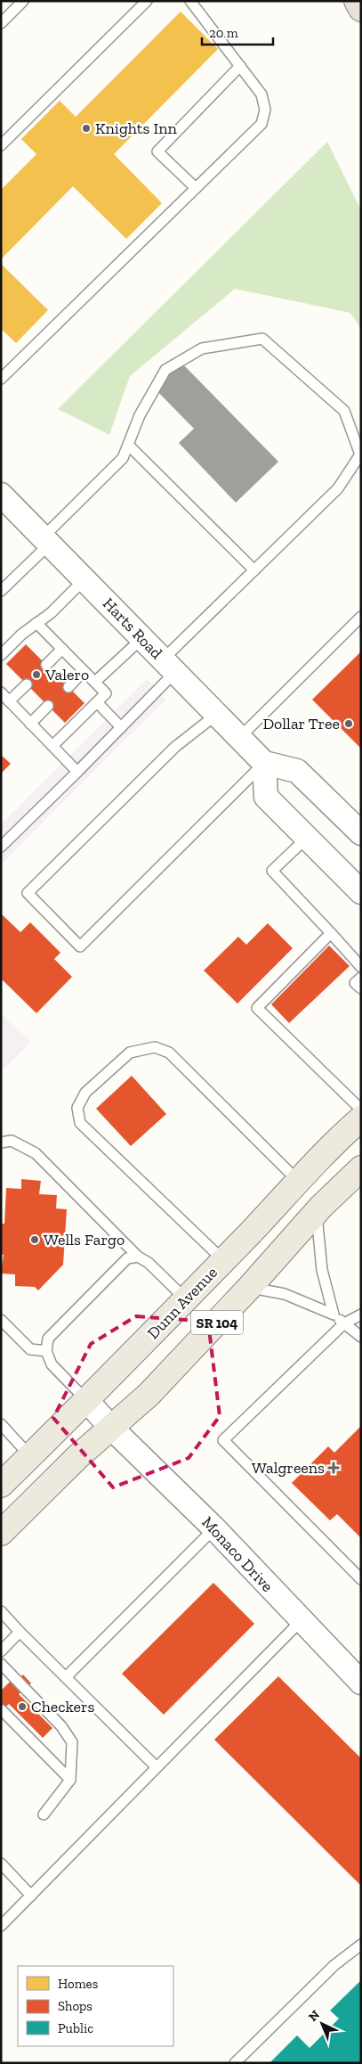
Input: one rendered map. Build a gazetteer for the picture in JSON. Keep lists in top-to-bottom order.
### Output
{
  "streets": {
    "main road": ["Dunn Avenue", "SR 104"],
    "street": ["Harts Road", "Monaco Drive"]
  },
  "crossings": [
    ["Dunn Avenue", "Monaco Drive"],
    ["SR 104", "Monaco Drive"]
  ],
  "places": {
    "other": [
      "Knights Inn",
      "Valero",
      "Dollar Tree",
      "Wells Fargo",
      "Checkers"
    ],
    "health": ["Walgreens"]
  },
  "legend": ["Homes", "Shops", "Public"],
  "scale_bar": "20 m",
  "north": "top left"
}
